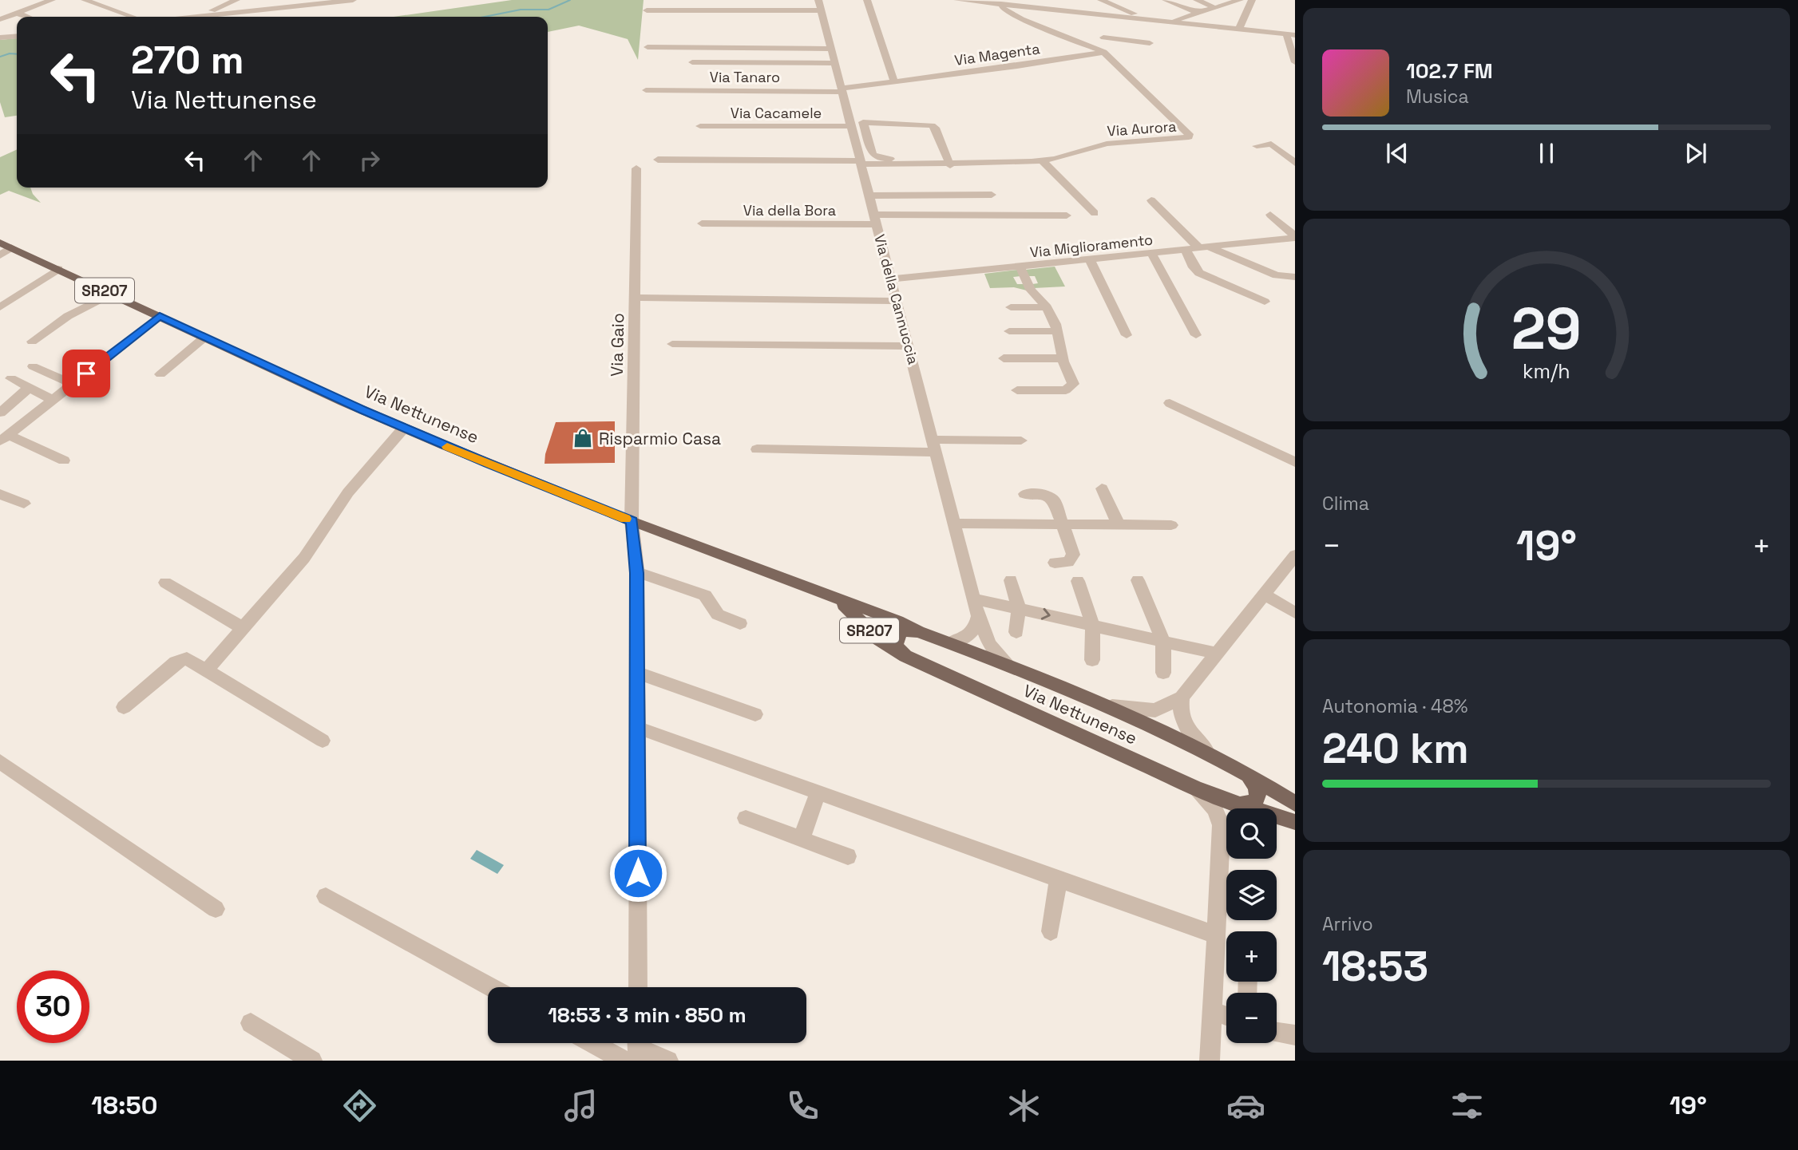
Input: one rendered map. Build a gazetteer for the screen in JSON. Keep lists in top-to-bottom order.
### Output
{
  "streets": {
    "main road": ["SR207", "Via Nettunense"],
    "street": [
      "Via Magenta",
      "Via Tanaro",
      "Via Cacamele",
      "Via Aurora",
      "Via della Bora",
      "Via Miglioramento",
      "Via della Cannuccia",
      "Via Gaio"
    ]
  },
  "crossings": [
    ["Via Magenta", "Via Tanaro"],
    ["Via Magenta", "Via Aurora"],
    ["Via Magenta", "Via della Cannuccia"],
    ["Via Tanaro", "Via della Cannuccia"],
    ["Via Cacamele", "Via della Cannuccia"],
    ["Via Aurora", "Via della Cannuccia"],
    ["Via della Bora", "Via della Cannuccia"],
    ["Via Miglioramento", "Via della Cannuccia"],
    ["SR207", "Via Nettunense"],
    ["Via della Cannuccia", "Via Nettunense"],
    ["Via Gaio", "Via Nettunense"]
  ],
  "places": {
    "shop": ["Risparmio Casa"]
  },
  "page": {
    "turn": ["270 m", "Via Nettunense"],
    "song": ["102.7 FM", "Musica"],
    "tile": [
      "Clima",
      ["Autonomia · 48%", "240 km"],
      ["Arrivo", "18:53"]
    ],
    "heat": ["−", "19°", "+"],
    "map_buttons": ["+", "−"],
    "limit": "30",
    "trip": "18:53 · 3 min · 850 m",
    "tabs": ["18:50", "19°"],
    "gauge": ["29", "km/h"]
  }
}
